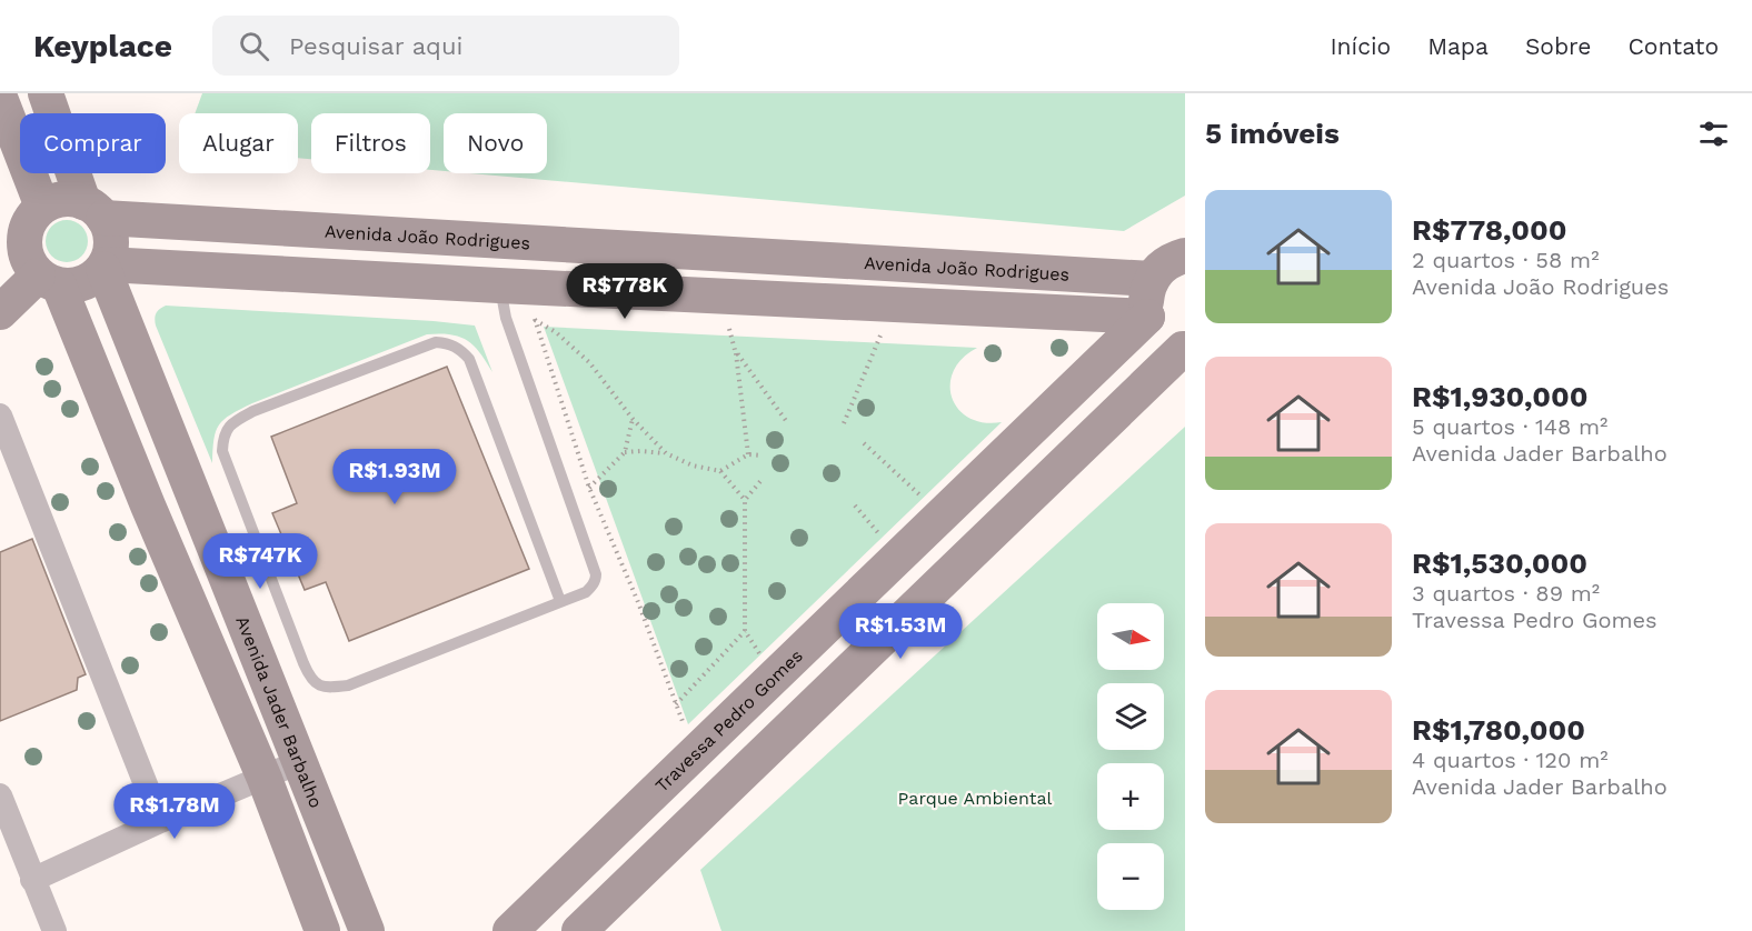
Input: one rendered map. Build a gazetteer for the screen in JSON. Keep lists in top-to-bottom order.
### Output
{
  "streets": {
    "main road": ["Avenida João Rodrigues", "Avenida Jader Barbalho", "Travessa Pedro Gomes"]
  },
  "crossings": [
    ["Avenida João Rodrigues", "Avenida Jader Barbalho"]
  ],
  "parks": ["Parque Ambiental"],
  "north": "right",
  "page": {
    "header": "Keyplace",
    "search": "Pesquisar aqui",
    "nav": [
      "Início",
      "Mapa",
      "Sobre",
      "Contato"
    ],
    "heading": "5 imóveis",
    "chip": [
      "Comprar",
      "Alugar",
      "Filtros",
      "Novo"
    ],
    "list": [
      {
        "name": "R$778,000",
        "note": "2 quartos · 58 m² · Avenida João Rodrigues"
      },
      {
        "name": "R$1,930,000",
        "note": "5 quartos · 148 m² · Avenida Jader Barbalho"
      },
      {
        "name": "R$1,530,000",
        "note": "3 quartos · 89 m² · Travessa Pedro Gomes"
      },
      {
        "name": "R$1,780,000",
        "note": "4 quartos · 120 m² · Avenida Jader Barbalho"
      }
    ],
    "price": [
      "R$778K",
      "R$1.93M",
      "R$747K",
      "R$1.53M",
      "R$1.78M"
    ],
    "map_buttons": ["+", "−"]
  }
}
